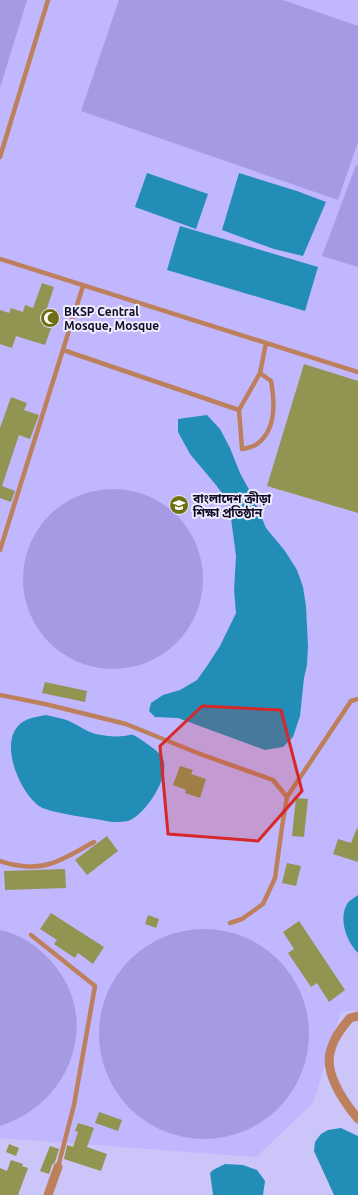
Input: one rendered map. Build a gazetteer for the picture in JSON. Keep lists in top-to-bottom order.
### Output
{
  "places": {
    "mosque": ["BKSP Central Mosque, Mosque"],
    "school or university": ["বাংলাদেশ ক্রীড়া শিক্ষা প্রতিষ্ঠান"]
  }
}
